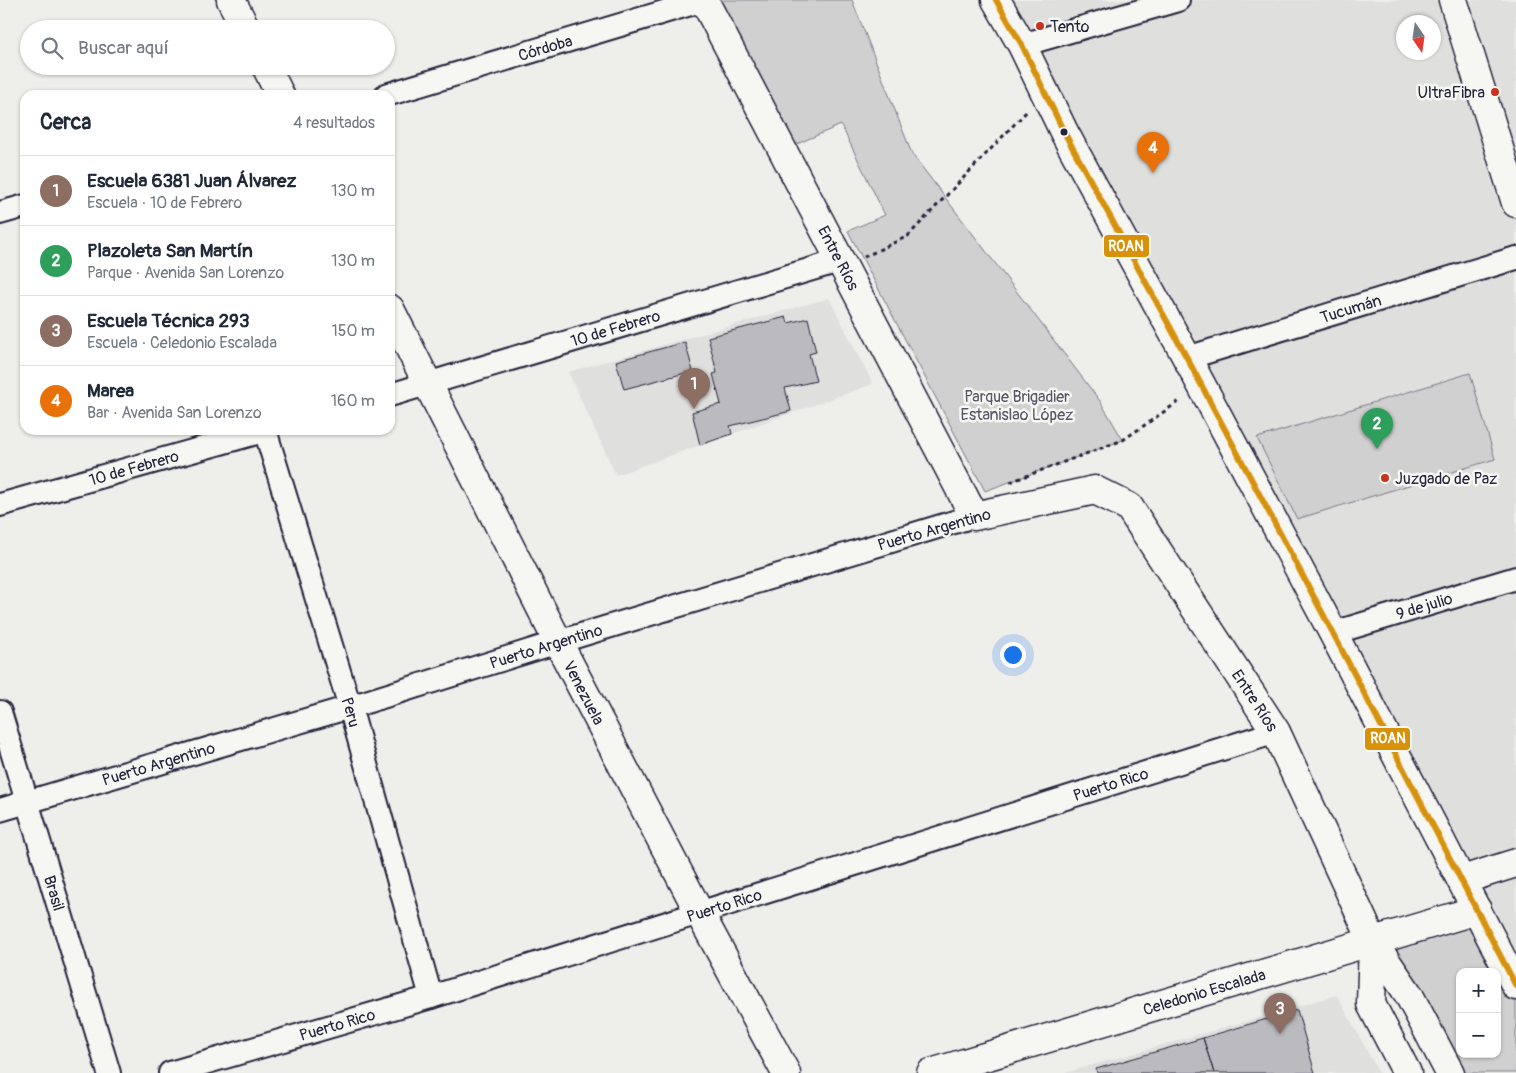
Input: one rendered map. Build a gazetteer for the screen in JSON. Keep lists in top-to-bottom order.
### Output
{
  "streets": {
    "street": [
      "Córdoba",
      "Entre Ríos",
      "Tucumán",
      "10 de Febrero",
      "Puerto Argentino",
      "9 de julio",
      "Venezuela",
      "Peru",
      "Puerto Rico",
      "Brasil",
      "Celedonio Escalada"
    ]
  },
  "crossings": [
    ["Córdoba", "Entre Ríos"],
    ["Entre Ríos", "10 de Febrero"],
    ["Entre Ríos", "Puerto Argentino"],
    ["Entre Ríos", "Puerto Rico"],
    ["Entre Ríos", "Celedonio Escalada"],
    ["10 de Febrero", "Venezuela"],
    ["Puerto Argentino", "Venezuela"],
    ["Puerto Argentino", "Peru"],
    ["Puerto Argentino", "Brasil"],
    ["Venezuela", "Puerto Rico"],
    ["Peru", "Puerto Rico"]
  ],
  "parks": ["Parque Brigadier Estanislao López"],
  "places": ["Tento", "UltraFibra", "Juzgado de Paz"],
  "lines": ["transit line ROAN"],
  "north": "bottom",
  "page": {
    "search": "Buscar aquí",
    "heading": ["Cerca", "4 resultados"],
    "pins": [
      "4",
      "1",
      "2",
      "3"
    ],
    "list": [
      {
        "mark": "1",
        "name": "Escuela 6381 Juan Álvarez",
        "note": "Escuela · 10 de Febrero",
        "value": "130 m"
      },
      {
        "mark": "2",
        "name": "Plazoleta San Martín",
        "note": "Parque · Avenida San Lorenzo",
        "value": "130 m"
      },
      {
        "mark": "3",
        "name": "Escuela Técnica 293",
        "note": "Escuela · Celedonio Escalada",
        "value": "150 m"
      },
      {
        "mark": "4",
        "name": "Marea",
        "note": "Bar · Avenida San Lorenzo",
        "value": "160 m"
      }
    ],
    "map_buttons": ["+", "−"]
  }
}
